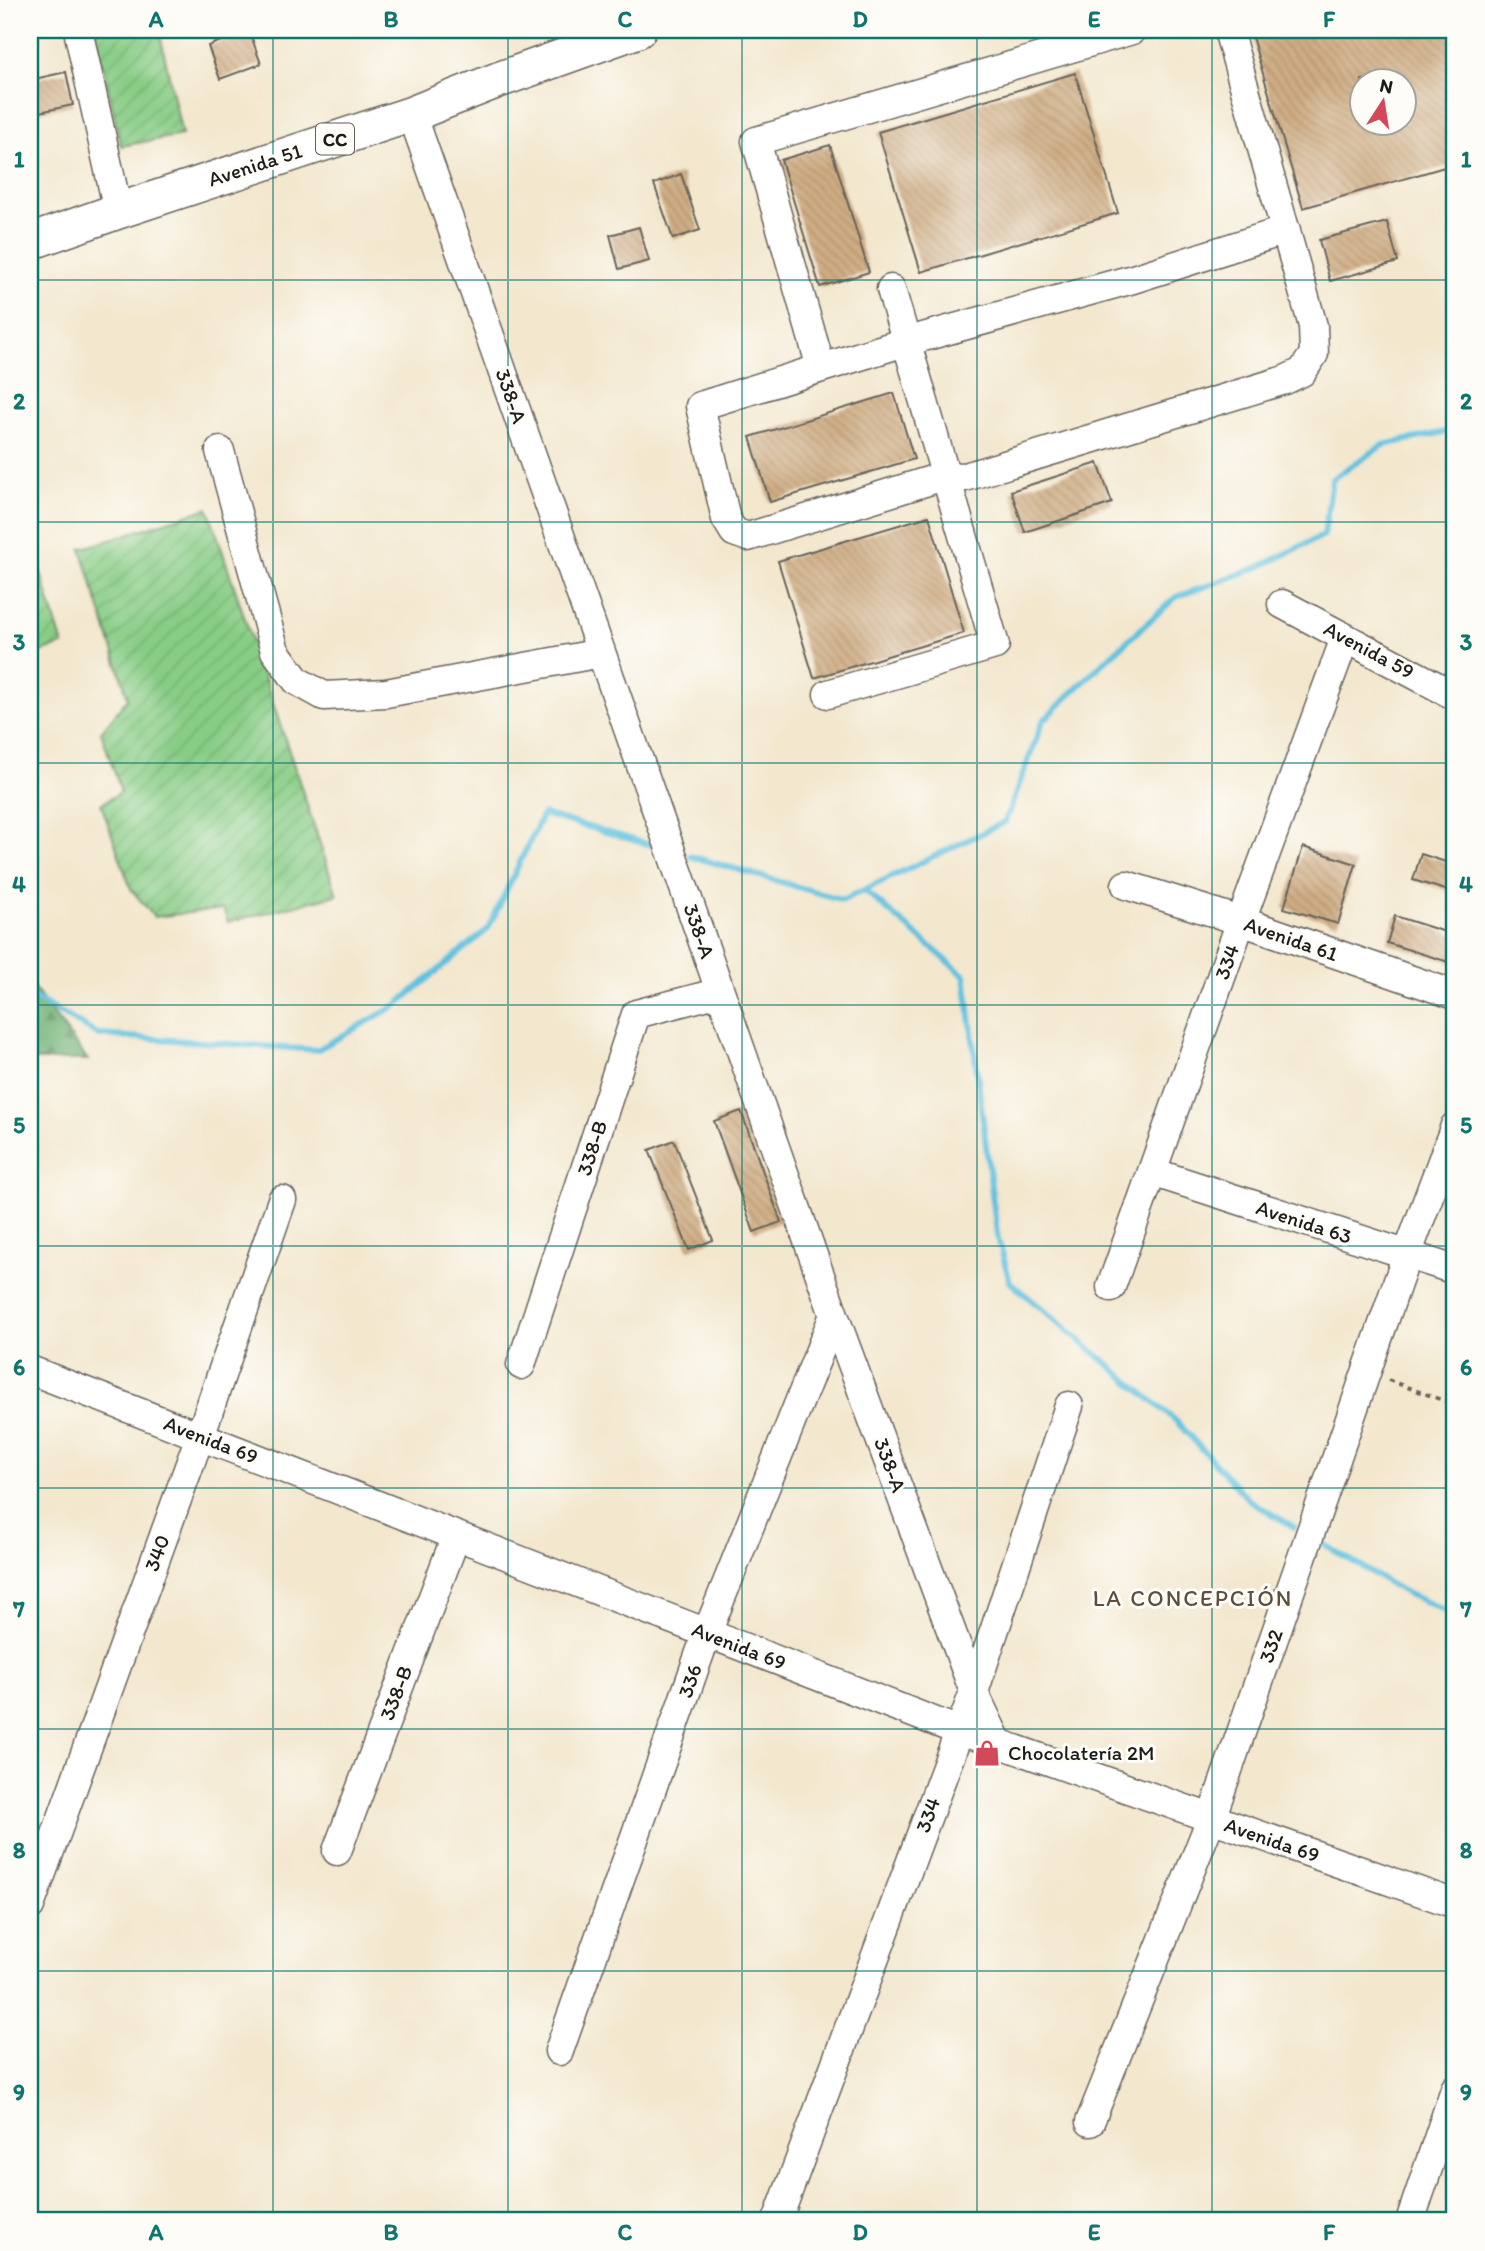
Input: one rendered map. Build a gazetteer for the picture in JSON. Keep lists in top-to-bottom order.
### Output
{
  "streets": {
    "main road": ["CC", "Avenida 51"],
    "street": [
      "338-A",
      "Avenida 59",
      "Avenida 61",
      "334",
      "338-B",
      "Avenida 63",
      "Avenida 69",
      "340",
      "332",
      "336"
    ]
  },
  "crossings": [
    ["Avenida 51", "338-A"],
    ["338-A", "334"],
    ["338-A", "338-B"],
    ["338-A", "Avenida 69"],
    ["338-A", "336"],
    ["Avenida 59", "334"],
    ["Avenida 61", "334"],
    ["334", "Avenida 63"],
    ["334", "Avenida 69"],
    ["338-B", "Avenida 69"],
    ["Avenida 63", "332"],
    ["Avenida 69", "340"],
    ["Avenida 69", "332"],
    ["Avenida 69", "336"]
  ],
  "districts": ["LA CONCEPCIÓN"],
  "places": {
    "shop": ["Chocolatería 2M"]
  },
  "north": "top",
  "grid": {
    "columns": [
      "A",
      "B",
      "C",
      "D",
      "E",
      "F"
    ],
    "rows": [
      "1",
      "2",
      "3",
      "4",
      "5",
      "6",
      "7",
      "8",
      "9"
    ]
  }
}
